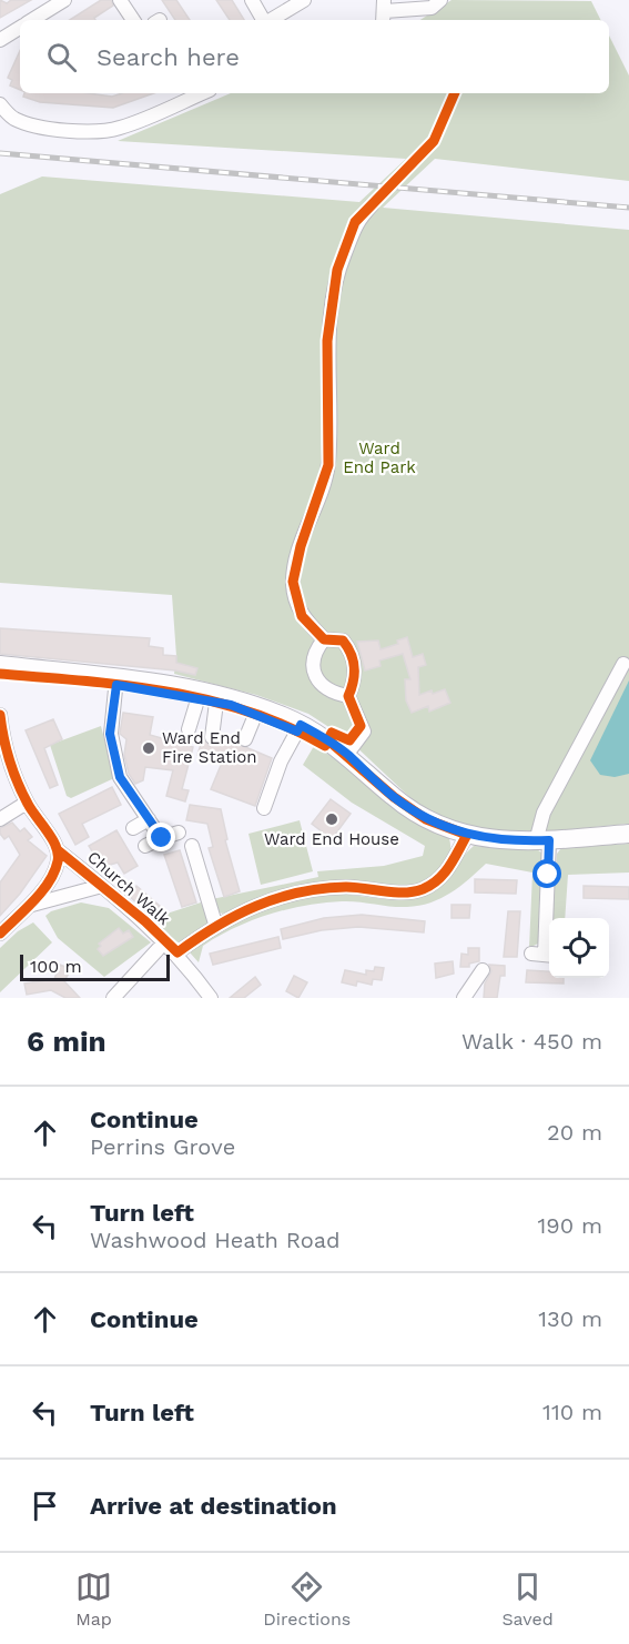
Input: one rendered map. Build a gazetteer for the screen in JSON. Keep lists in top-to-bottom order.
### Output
{
  "streets": {
    "street": ["Church Walk"]
  },
  "parks": ["Ward End Park"],
  "places": ["Ward End Fire Station", "Ward End House"],
  "scale_bar": "100 m",
  "page": {
    "search": "Search here",
    "scale": "100 m",
    "heading": ["6 min", "Walk · 450 m"],
    "list": [
      ["Continue", "Perrins Grove", "20 m"],
      ["Turn left", "Washwood Heath Road", "190 m"],
      ["Continue", "130 m"],
      ["Turn left", "110 m"],
      "Arrive at destination"
    ],
    "nav": ["Map", "Directions", "Saved"]
  }
}
